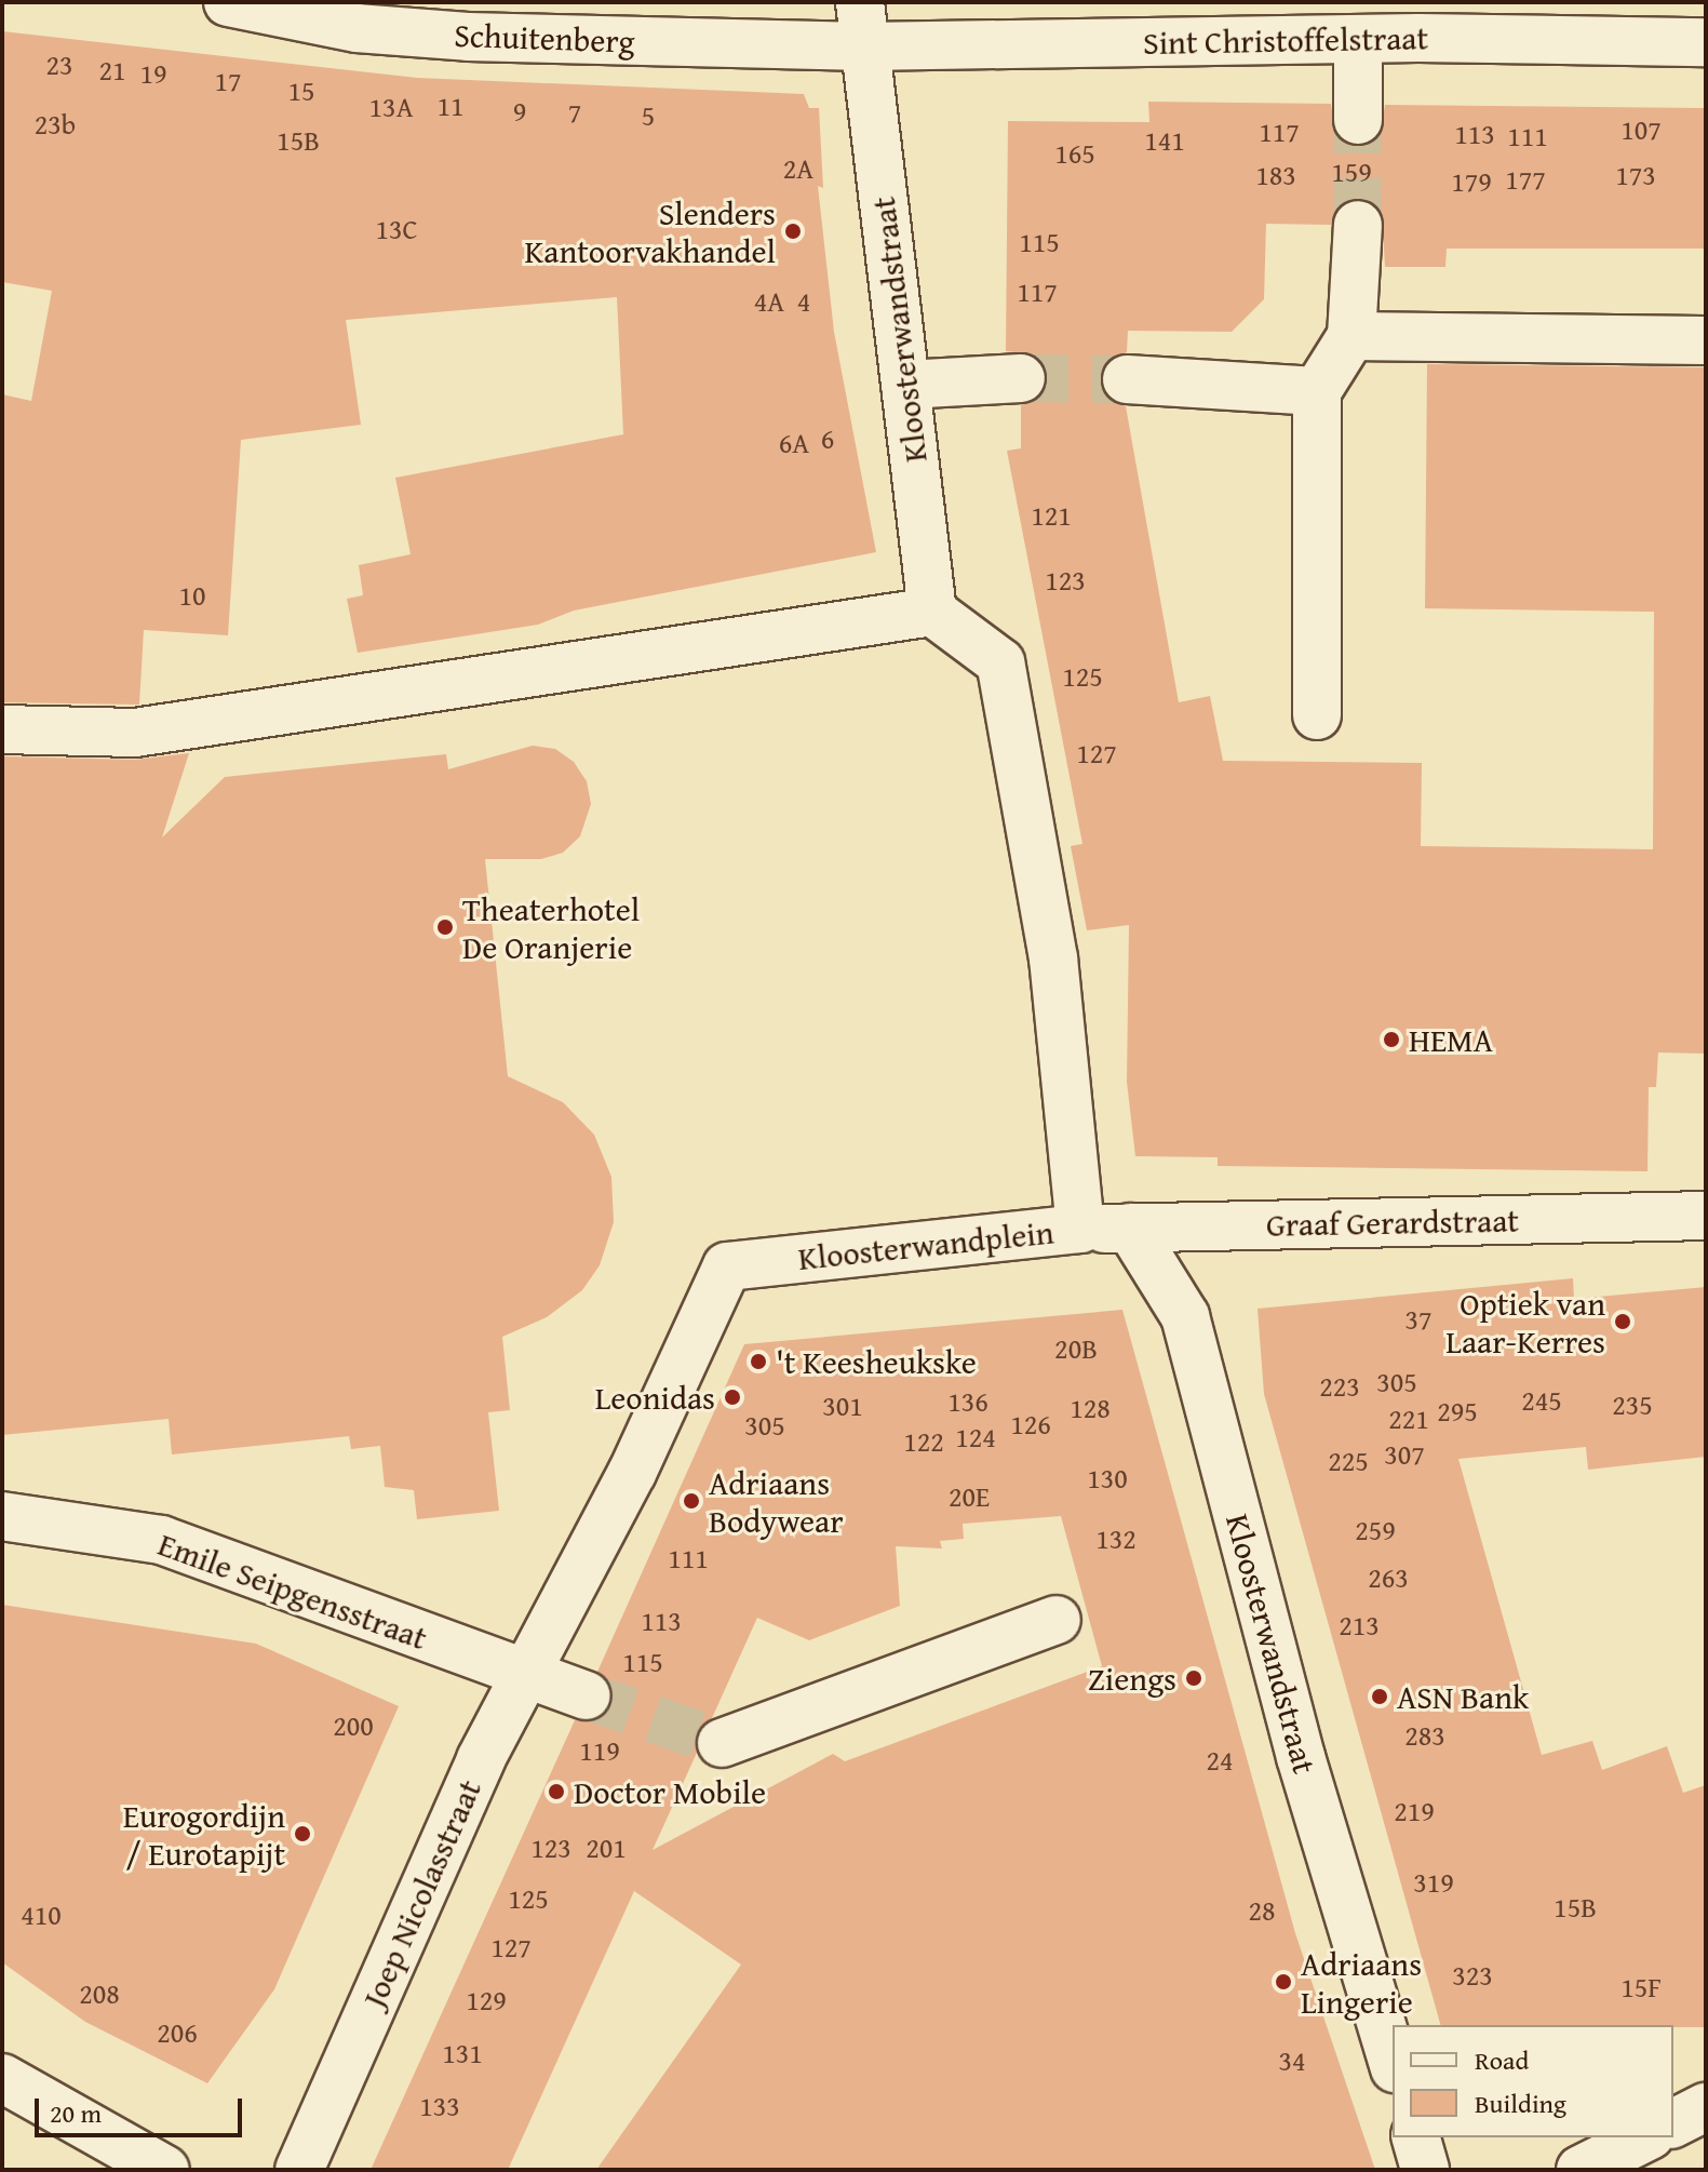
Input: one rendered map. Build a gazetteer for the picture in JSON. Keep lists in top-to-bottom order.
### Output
{
  "streets": {
    "street": [
      "Schuitenberg",
      "Sint Christoffelstraat",
      "Kloosterwandstraat",
      "Graaf Gerardstraat",
      "Kloosterwandplein",
      "Emile Seipgensstraat",
      "Joep Nicolasstraat"
    ]
  },
  "crossings": [
    ["Schuitenberg", "Sint Christoffelstraat"],
    ["Schuitenberg", "Kloosterwandstraat"],
    ["Sint Christoffelstraat", "Kloosterwandstraat"],
    ["Kloosterwandstraat", "Graaf Gerardstraat"],
    ["Kloosterwandstraat", "Kloosterwandplein"],
    ["Graaf Gerardstraat", "Kloosterwandplein"],
    ["Kloosterwandplein", "Emile Seipgensstraat"],
    ["Kloosterwandplein", "Joep Nicolasstraat"],
    ["Emile Seipgensstraat", "Joep Nicolasstraat"]
  ],
  "places": [
    "Slenders Kantoorvakhandel",
    "Theaterhotel De Oranjerie",
    "HEMA",
    "Optiek van Laar-Kerres",
    "'t Keesheukske",
    "Leonidas",
    "Adriaans Bodywear",
    "Ziengs",
    "ASN Bank",
    "Doctor Mobile",
    "Eurogordijn / Eurotapijt",
    "Adriaans Lingerie"
  ],
  "house_numbers": [
    "23",
    "21",
    "19",
    "17",
    "15",
    "11",
    "13A",
    "9",
    "7",
    "5",
    "23b",
    "107",
    "117",
    "113",
    "111",
    "15B",
    "141",
    "165",
    "2A",
    "159",
    "183",
    "173",
    "177",
    "179",
    "13C",
    "115",
    "117",
    "4A",
    "4",
    "6",
    "6A",
    "121",
    "123",
    "10",
    "125",
    "127",
    "37",
    "20B",
    "305",
    "223",
    "245",
    "136",
    "235",
    "301",
    "128",
    "295",
    "221",
    "126",
    "305",
    "124",
    "122",
    "307",
    "225",
    "130",
    "20E",
    "259",
    "132",
    "111",
    "263",
    "113",
    "213",
    "115",
    "200",
    "283",
    "119",
    "24",
    "219",
    "123",
    "201",
    "319",
    "125",
    "15B",
    "28",
    "410",
    "127",
    "323",
    "15F",
    "208",
    "129",
    "206",
    "131",
    "34",
    "133"
  ],
  "legend": ["Road", "Building"],
  "scale_bar": "20 m"
}
